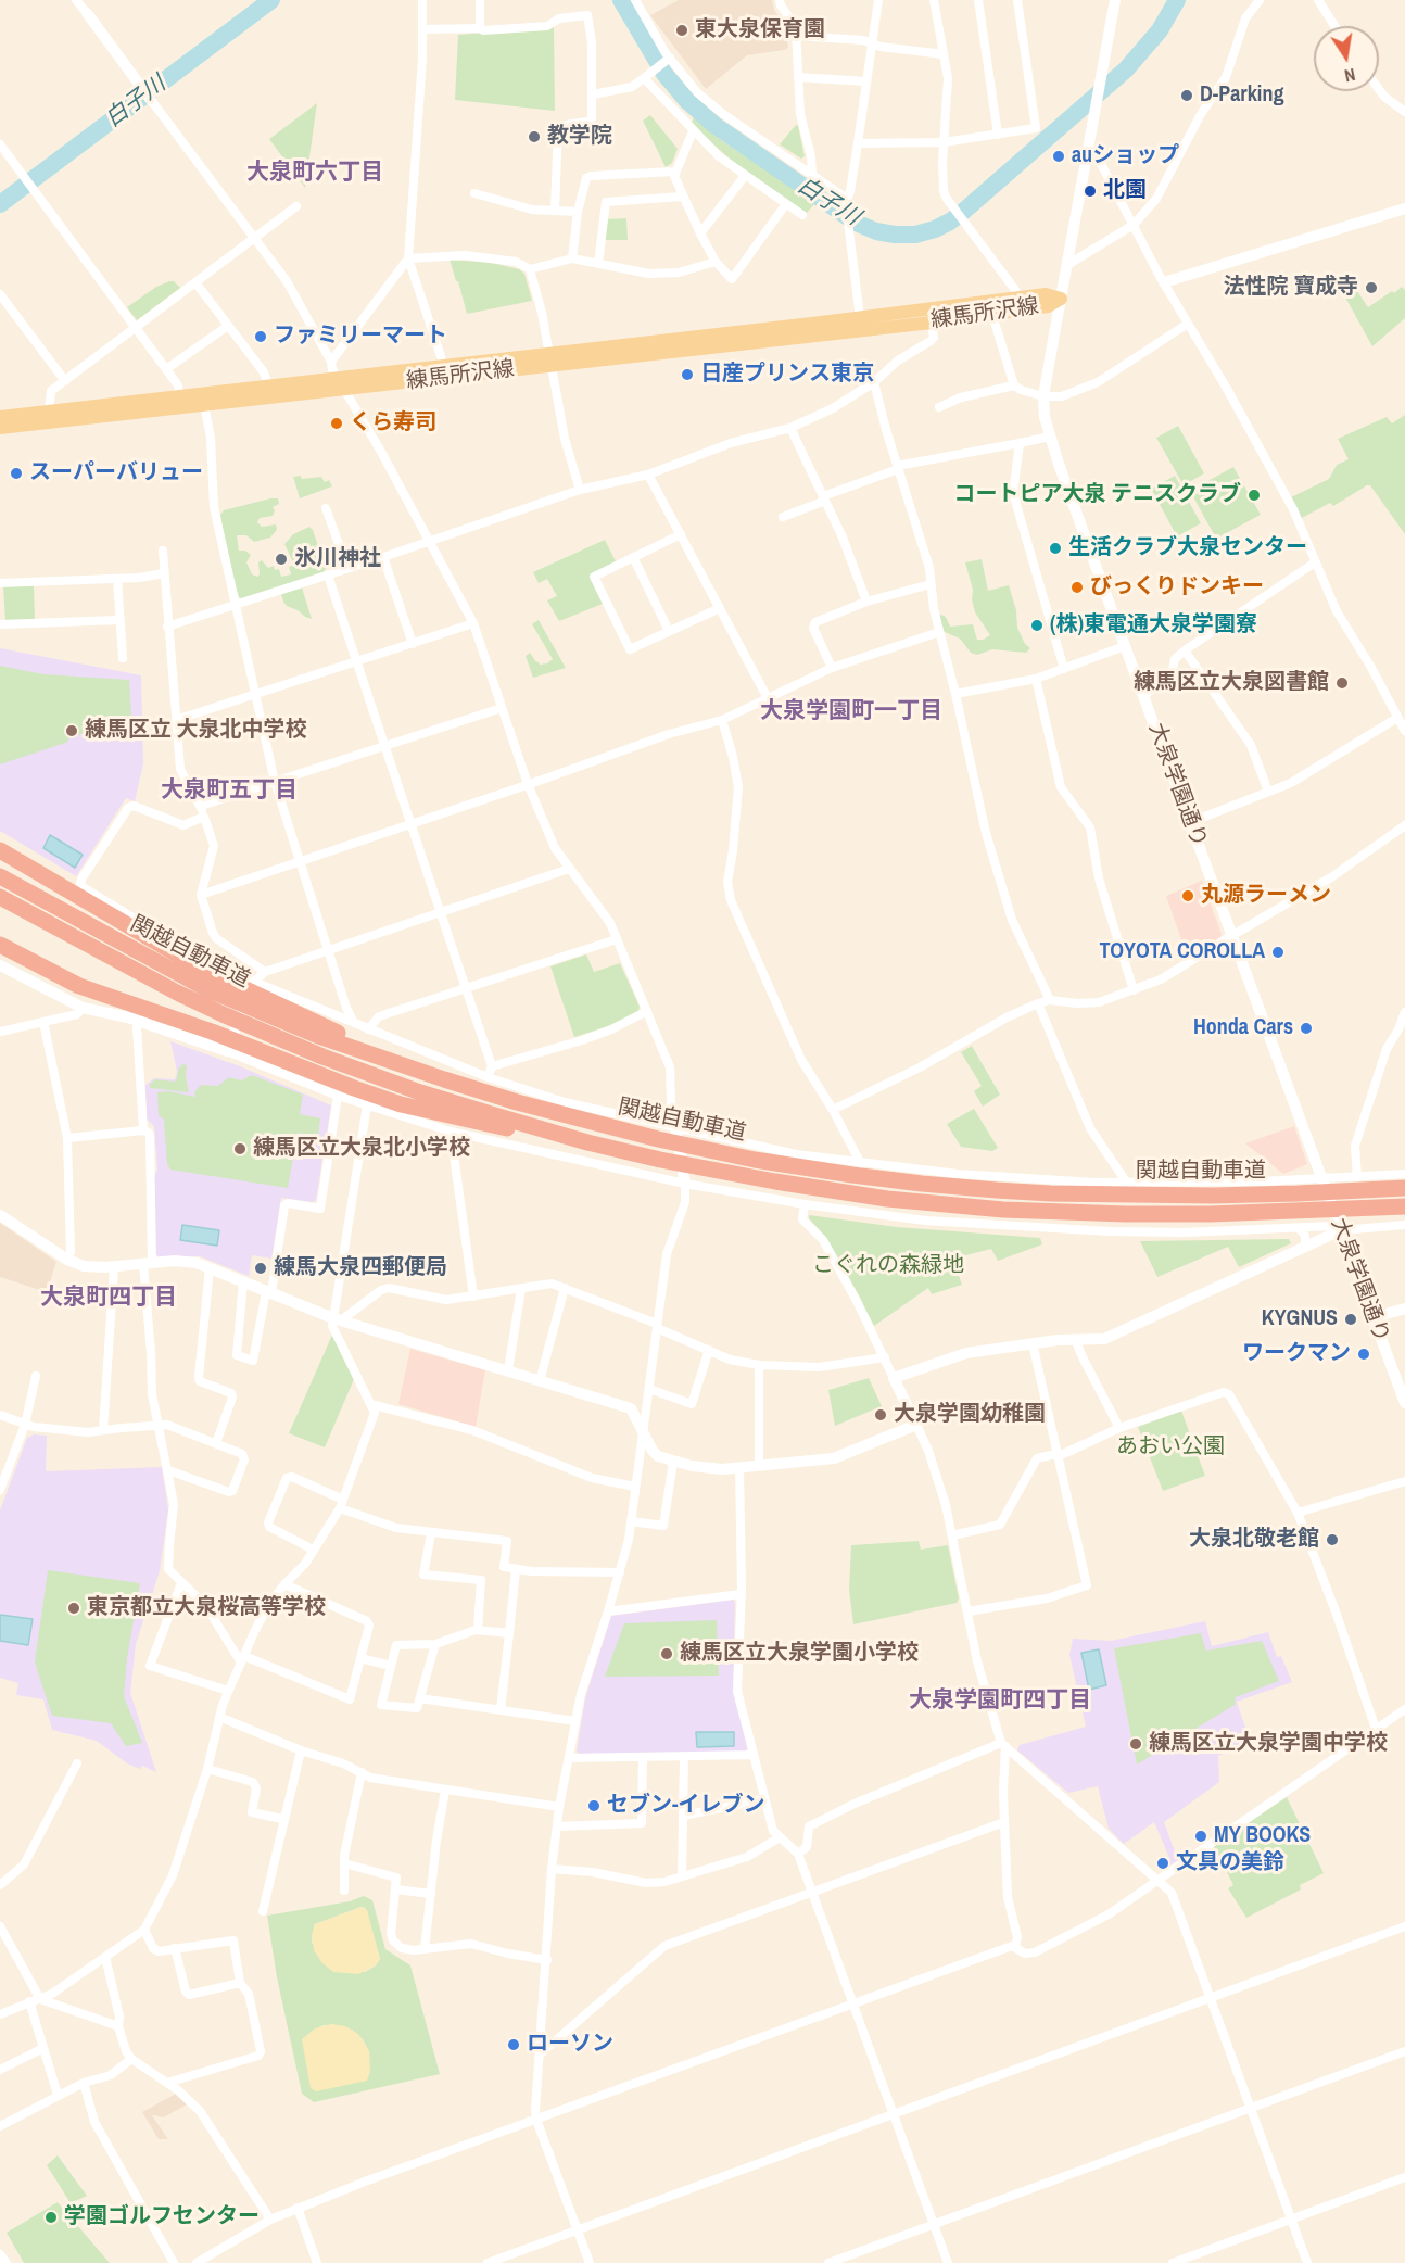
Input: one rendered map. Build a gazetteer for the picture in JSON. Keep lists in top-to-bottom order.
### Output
{
  "streets": {
    "highway": ["関越自動車道"],
    "main road": ["練馬所沢線"],
    "street": ["大泉学園通り"]
  },
  "crossings": [
    ["練馬所沢線", "大泉学園通り"]
  ],
  "districts": [
    "大泉町六丁目",
    "大泉学園町一丁目",
    "大泉町五丁目",
    "大泉町四丁目",
    "大泉学園町四丁目"
  ],
  "water": ["白子川"],
  "parks": ["こぐれの森緑地", "あおい公園"],
  "places": [
    "東大泉保育園",
    "D-Parking",
    "教学院",
    "auショップ",
    "北園",
    "法性院 寶成寺",
    "ファミリーマート",
    "日産プリンス東京",
    "くら寿司",
    "スーパーバリュー",
    "コートピア大泉 テニスクラブ",
    "生活クラブ大泉センター",
    "氷川神社",
    "びっくりドンキー",
    "(株)東電通大泉学園寮",
    "練馬区立大泉図書館",
    "練馬区立 大泉北中学校",
    "丸源ラーメン",
    "TOYOTA COROLLA",
    "Honda Cars",
    "練馬区立大泉北小学校",
    "練馬大泉四郵便局",
    "KYGNUS",
    "ワークマン",
    "大泉学園幼稚園",
    "大泉北敬老館",
    "東京都立大泉桜高等学校",
    "練馬区立大泉学園小学校",
    "練馬区立大泉学園中学校",
    "セブン-イレブン",
    "MY BOOKS",
    "文具の美鈴",
    "ローソン",
    "学園ゴルフセンター"
  ],
  "north": "bottom"
}
